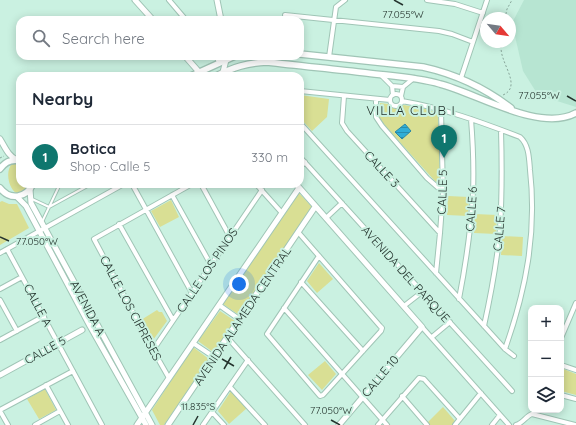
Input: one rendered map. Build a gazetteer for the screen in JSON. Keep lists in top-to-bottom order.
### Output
{
  "streets": {
    "street": [
      "CALLE 3",
      "CALLE 5",
      "CALLE 6",
      "CALLE 7",
      "CALLE LOS PINOS",
      "AVENIDA DEL PARQUE",
      "CALLE A",
      "AVENIDA A",
      "CALLE LOS CIPRESES",
      "AVENIDA ALAMEDA CENTRAL",
      "CALLE 10"
    ]
  },
  "crossings": [
    ["CALLE 3", "CALLE 5"],
    ["CALLE 5", "CALLE A"],
    ["CALLE 5", "AVENIDA A"],
    ["CALLE LOS PINOS", "CALLE LOS CIPRESES"],
    ["AVENIDA DEL PARQUE", "AVENIDA ALAMEDA CENTRAL"],
    ["AVENIDA DEL PARQUE", "CALLE 10"],
    ["AVENIDA A", "AVENIDA ALAMEDA CENTRAL"],
    ["CALLE LOS CIPRESES", "AVENIDA ALAMEDA CENTRAL"]
  ],
  "districts": ["VILLA CLUB I"],
  "north": "bottom right",
  "page": {
    "search": "Search here",
    "heading": "Nearby",
    "list": [
      {
        "mark": "1",
        "name": "Botica",
        "note": "Shop · Calle 5",
        "value": "330 m"
      }
    ],
    "pins": "1",
    "map_buttons": ["+", "−"]
  },
  "coordinates": ["77.055°W", "77.050°W", "11.835°S"]
}
